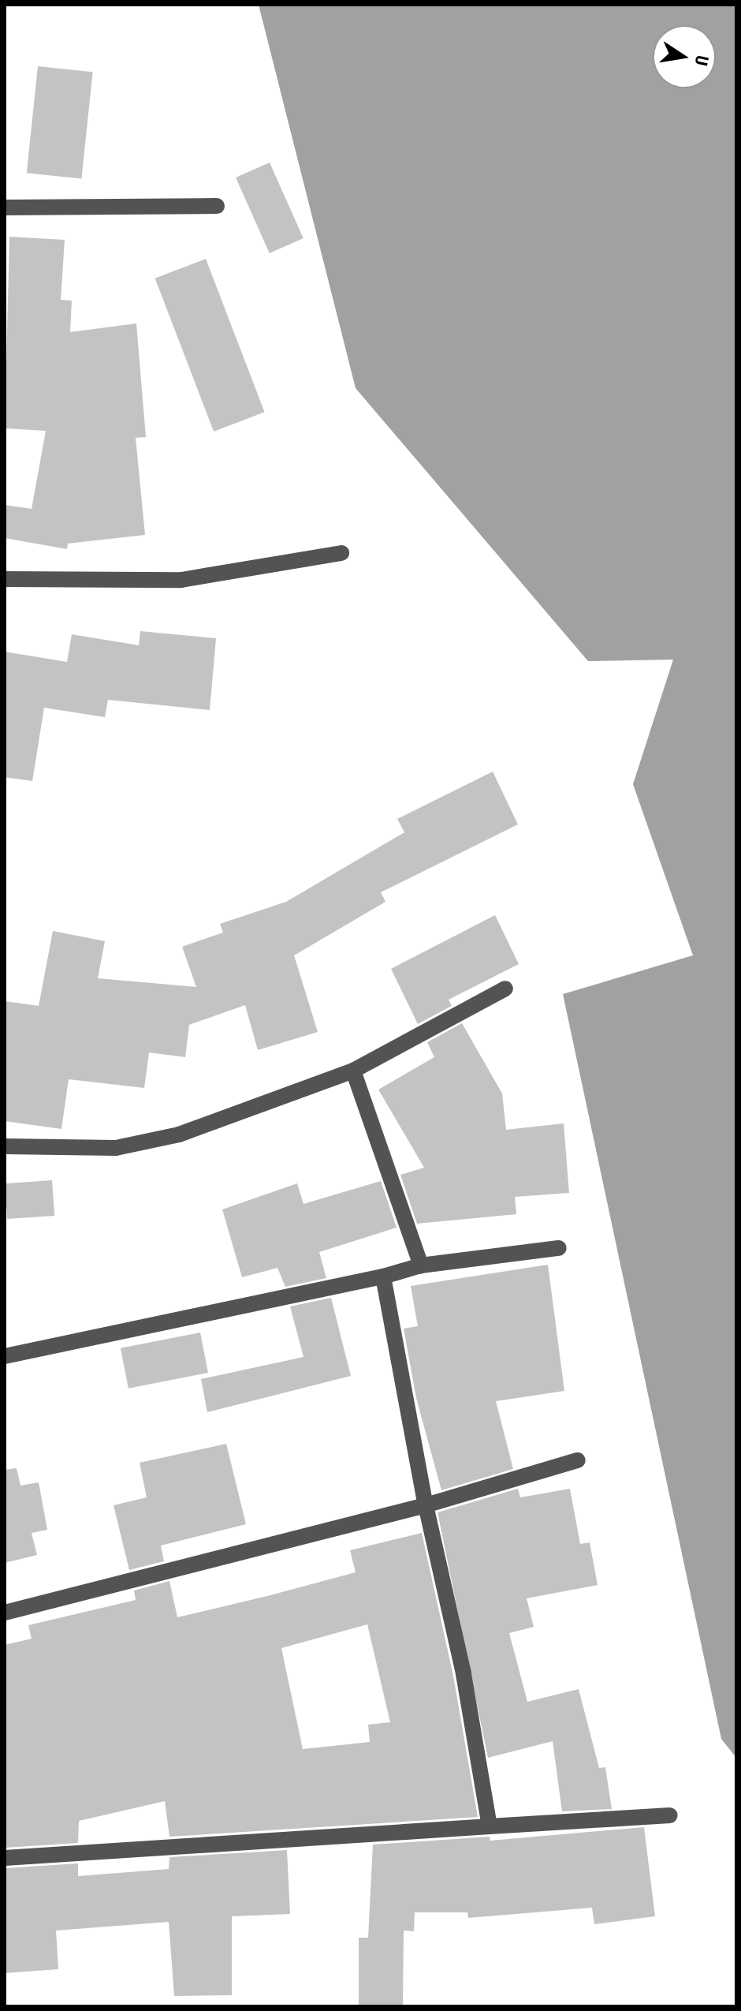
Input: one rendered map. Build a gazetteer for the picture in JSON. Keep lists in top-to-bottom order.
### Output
{
  "north": "right"
}
